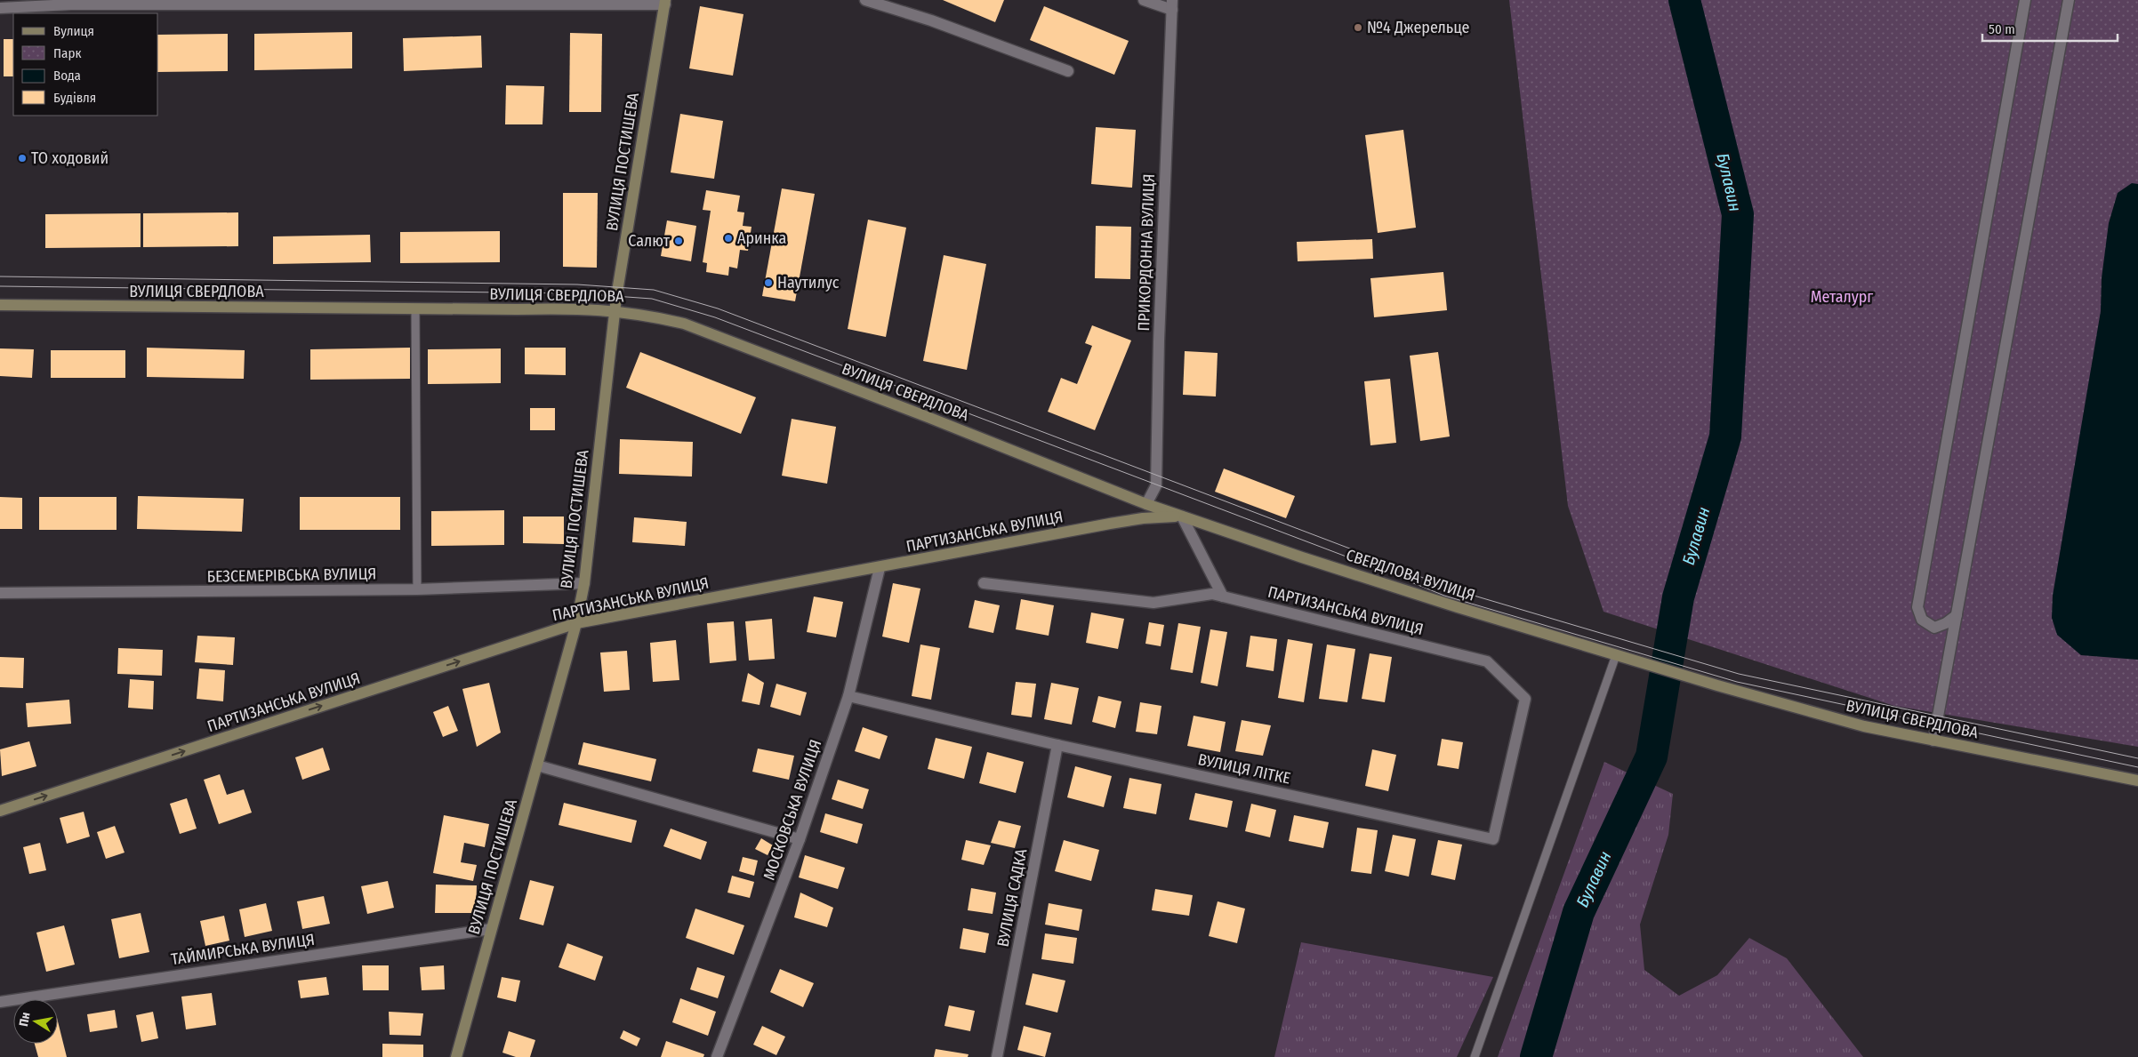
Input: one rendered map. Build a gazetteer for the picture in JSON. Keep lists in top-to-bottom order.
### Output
{
  "streets": {
    "street": [
      "ВУЛИЦЯ ПОСТИШЕВА",
      "ПРИКОРДОННА ВУЛИЦЯ",
      "ВУЛИЦЯ СВЕРДЛОВА",
      "ПАРТИЗАНСЬКА ВУЛИЦЯ",
      "БЕЗСЕМЕРІВСЬКА ВУЛИЦЯ",
      "СВЕРДЛОВА ВУЛИЦЯ",
      "ВУЛИЦЯ ЛІТКЕ",
      "МОСКОВСЬКА ВУЛИЦЯ",
      "ВУЛИЦЯ САДКА",
      "ТАЙМИРСЬКА ВУЛИЦЯ"
    ]
  },
  "crossings": [
    ["ВУЛИЦЯ ПОСТИШЕВА", "ВУЛИЦЯ СВЕРДЛОВА"],
    ["ВУЛИЦЯ ПОСТИШЕВА", "ПАРТИЗАНСЬКА ВУЛИЦЯ"],
    ["ВУЛИЦЯ ПОСТИШЕВА", "БЕЗСЕМЕРІВСЬКА ВУЛИЦЯ"],
    ["ВУЛИЦЯ ПОСТИШЕВА", "ТАЙМИРСЬКА ВУЛИЦЯ"],
    ["ПРИКОРДОННА ВУЛИЦЯ", "ВУЛИЦЯ СВЕРДЛОВА"],
    ["ВУЛИЦЯ СВЕРДЛОВА", "ПАРТИЗАНСЬКА ВУЛИЦЯ"],
    ["ВУЛИЦЯ СВЕРДЛОВА", "СВЕРДЛОВА ВУЛИЦЯ"],
    ["ПАРТИЗАНСЬКА ВУЛИЦЯ", "СВЕРДЛОВА ВУЛИЦЯ"],
    ["ПАРТИЗАНСЬКА ВУЛИЦЯ", "ВУЛИЦЯ ЛІТКЕ"],
    ["ПАРТИЗАНСЬКА ВУЛИЦЯ", "МОСКОВСЬКА ВУЛИЦЯ"],
    ["ВУЛИЦЯ ЛІТКЕ", "МОСКОВСЬКА ВУЛИЦЯ"],
    ["ВУЛИЦЯ ЛІТКЕ", "ВУЛИЦЯ САДКА"]
  ],
  "water": ["Булавин"],
  "parks": ["Металург"],
  "places": [
    "№4 Джерельце",
    "ТО ходовий",
    "Аринка",
    "Салют",
    "Наутилус"
  ],
  "legend": [
    "Вулиця",
    "Парк",
    "Вода",
    "Будівля"
  ],
  "scale_bar": "50 m",
  "north": "left"
}
